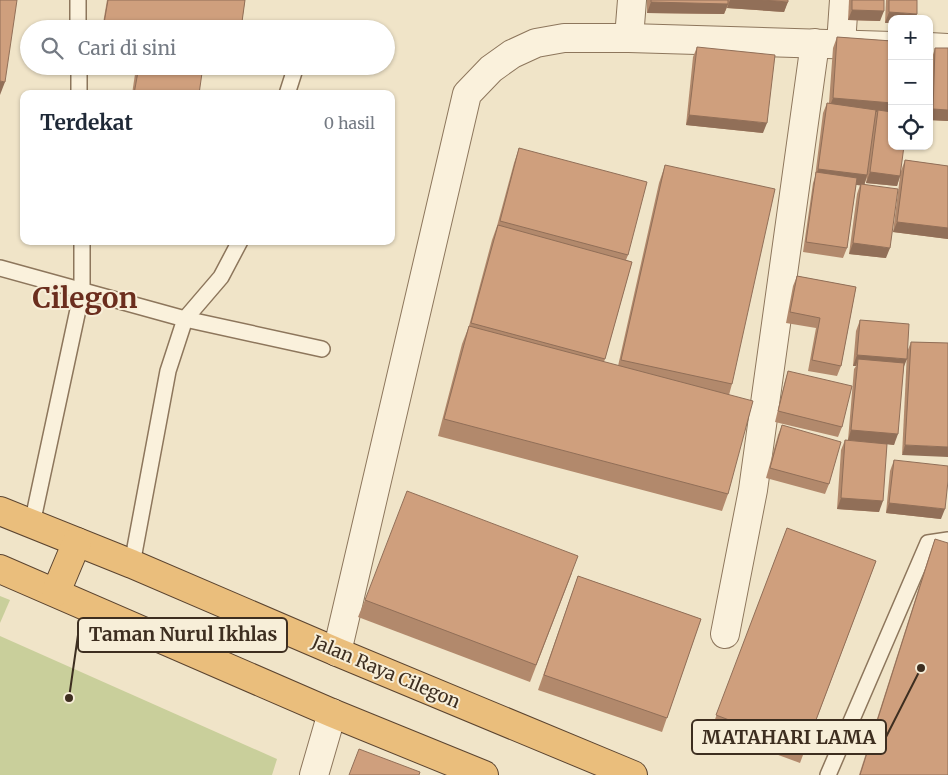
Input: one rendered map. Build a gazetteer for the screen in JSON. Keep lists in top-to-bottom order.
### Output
{
  "streets": {
    "highway": ["Jalan Raya Cilegon"]
  },
  "districts": ["Cilegon"],
  "places": ["MATAHARI LAMA", "Taman Nurul Ikhlas"],
  "page": {
    "map_buttons": ["+", "−"],
    "search": "Cari di sini",
    "heading": ["Terdekat", "0 hasil"]
  }
}
